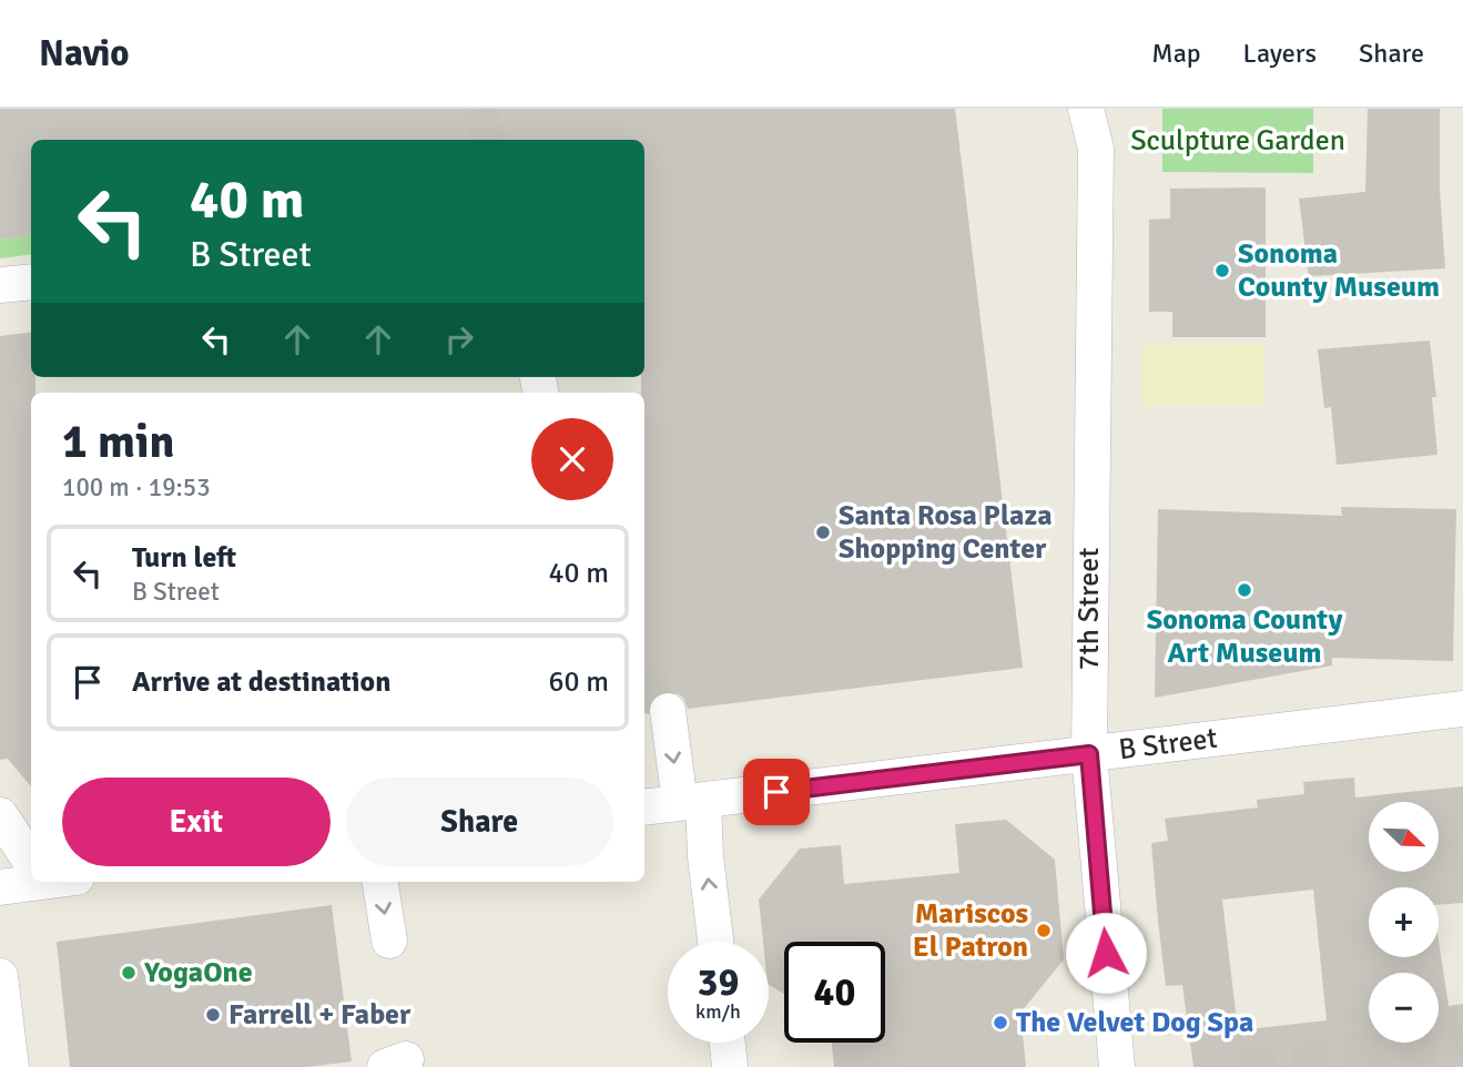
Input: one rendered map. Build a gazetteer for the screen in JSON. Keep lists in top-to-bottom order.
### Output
{
  "streets": {
    "street": ["7th Street", "B Street"]
  },
  "crossings": [
    ["7th Street", "B Street"]
  ],
  "parks": ["Sculpture Garden"],
  "places": [
    "Sonoma County Museum",
    "Santa Rosa Plaza Shopping Center",
    "Sonoma County Art Museum",
    "Mariscos El Patron",
    "YogaOne",
    "Farrell + Faber",
    "The Velvet Dog Spa"
  ],
  "north": "bottom right",
  "page": {
    "header": "Navio",
    "nav": ["Map", "Layers", "Share"],
    "turn": ["40 m", "B Street"],
    "heading": ["1 min", "100 m · 19:53"],
    "list": [
      {
        "name": "Turn left",
        "note": "B Street",
        "value": "40 m"
      },
      {
        "name": "Arrive at destination",
        "value": "60 m"
      }
    ],
    "buttons": ["Exit", "Share"],
    "map_buttons": ["+", "−"],
    "speed": "39 km/h",
    "limit": "40"
  }
}
